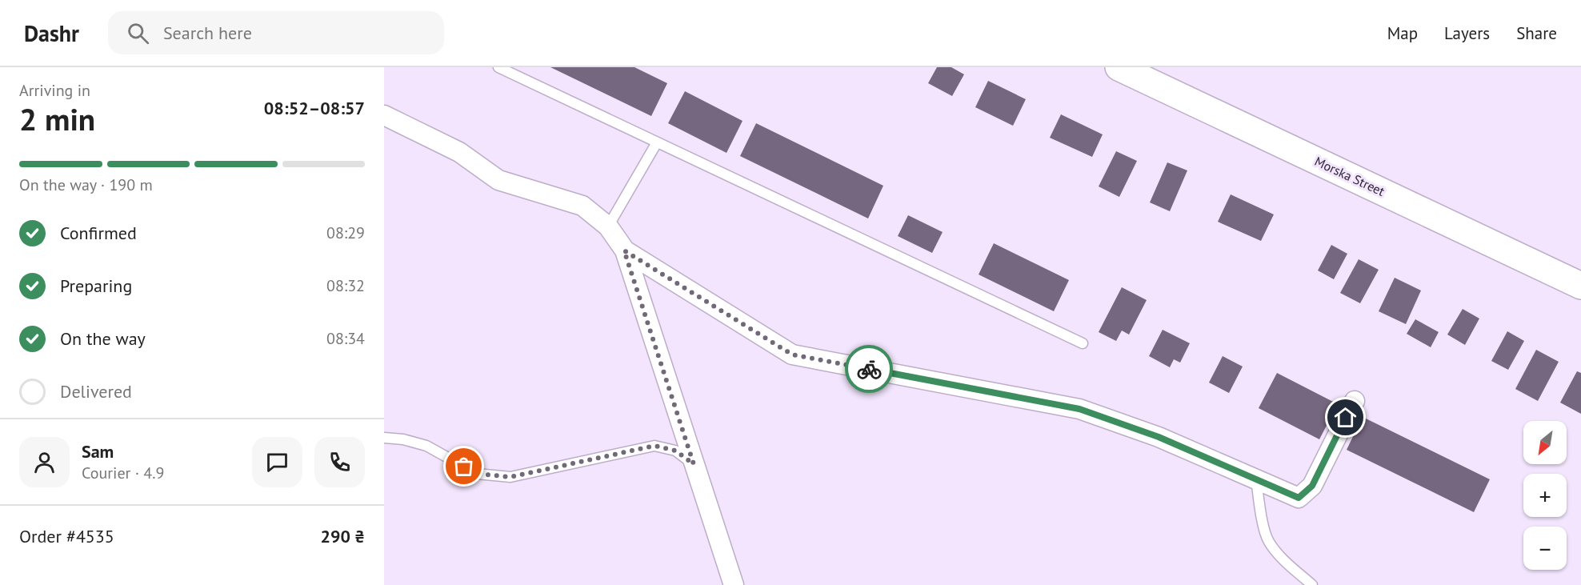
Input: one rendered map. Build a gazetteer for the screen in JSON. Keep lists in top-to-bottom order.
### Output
{
  "streets": {
    "main road": ["Morska Street"]
  },
  "north": "bottom left",
  "page": {
    "header": "Dashr",
    "search": "Search here",
    "nav": ["Map", "Layers", "Share"],
    "heading": ["2 min", "Arriving in", "08:52–08:57"],
    "panel": [
      "Sam",
      "Courier · 4.9",
      "Order #4535",
      "290 ₴"
    ],
    "bar": "On the way · 190 m",
    "list": [
      ["Confirmed", "08:29"],
      ["Preparing", "08:32"],
      ["On the way", "08:34"],
      "Delivered"
    ],
    "map_buttons": ["+", "−"]
  }
}
